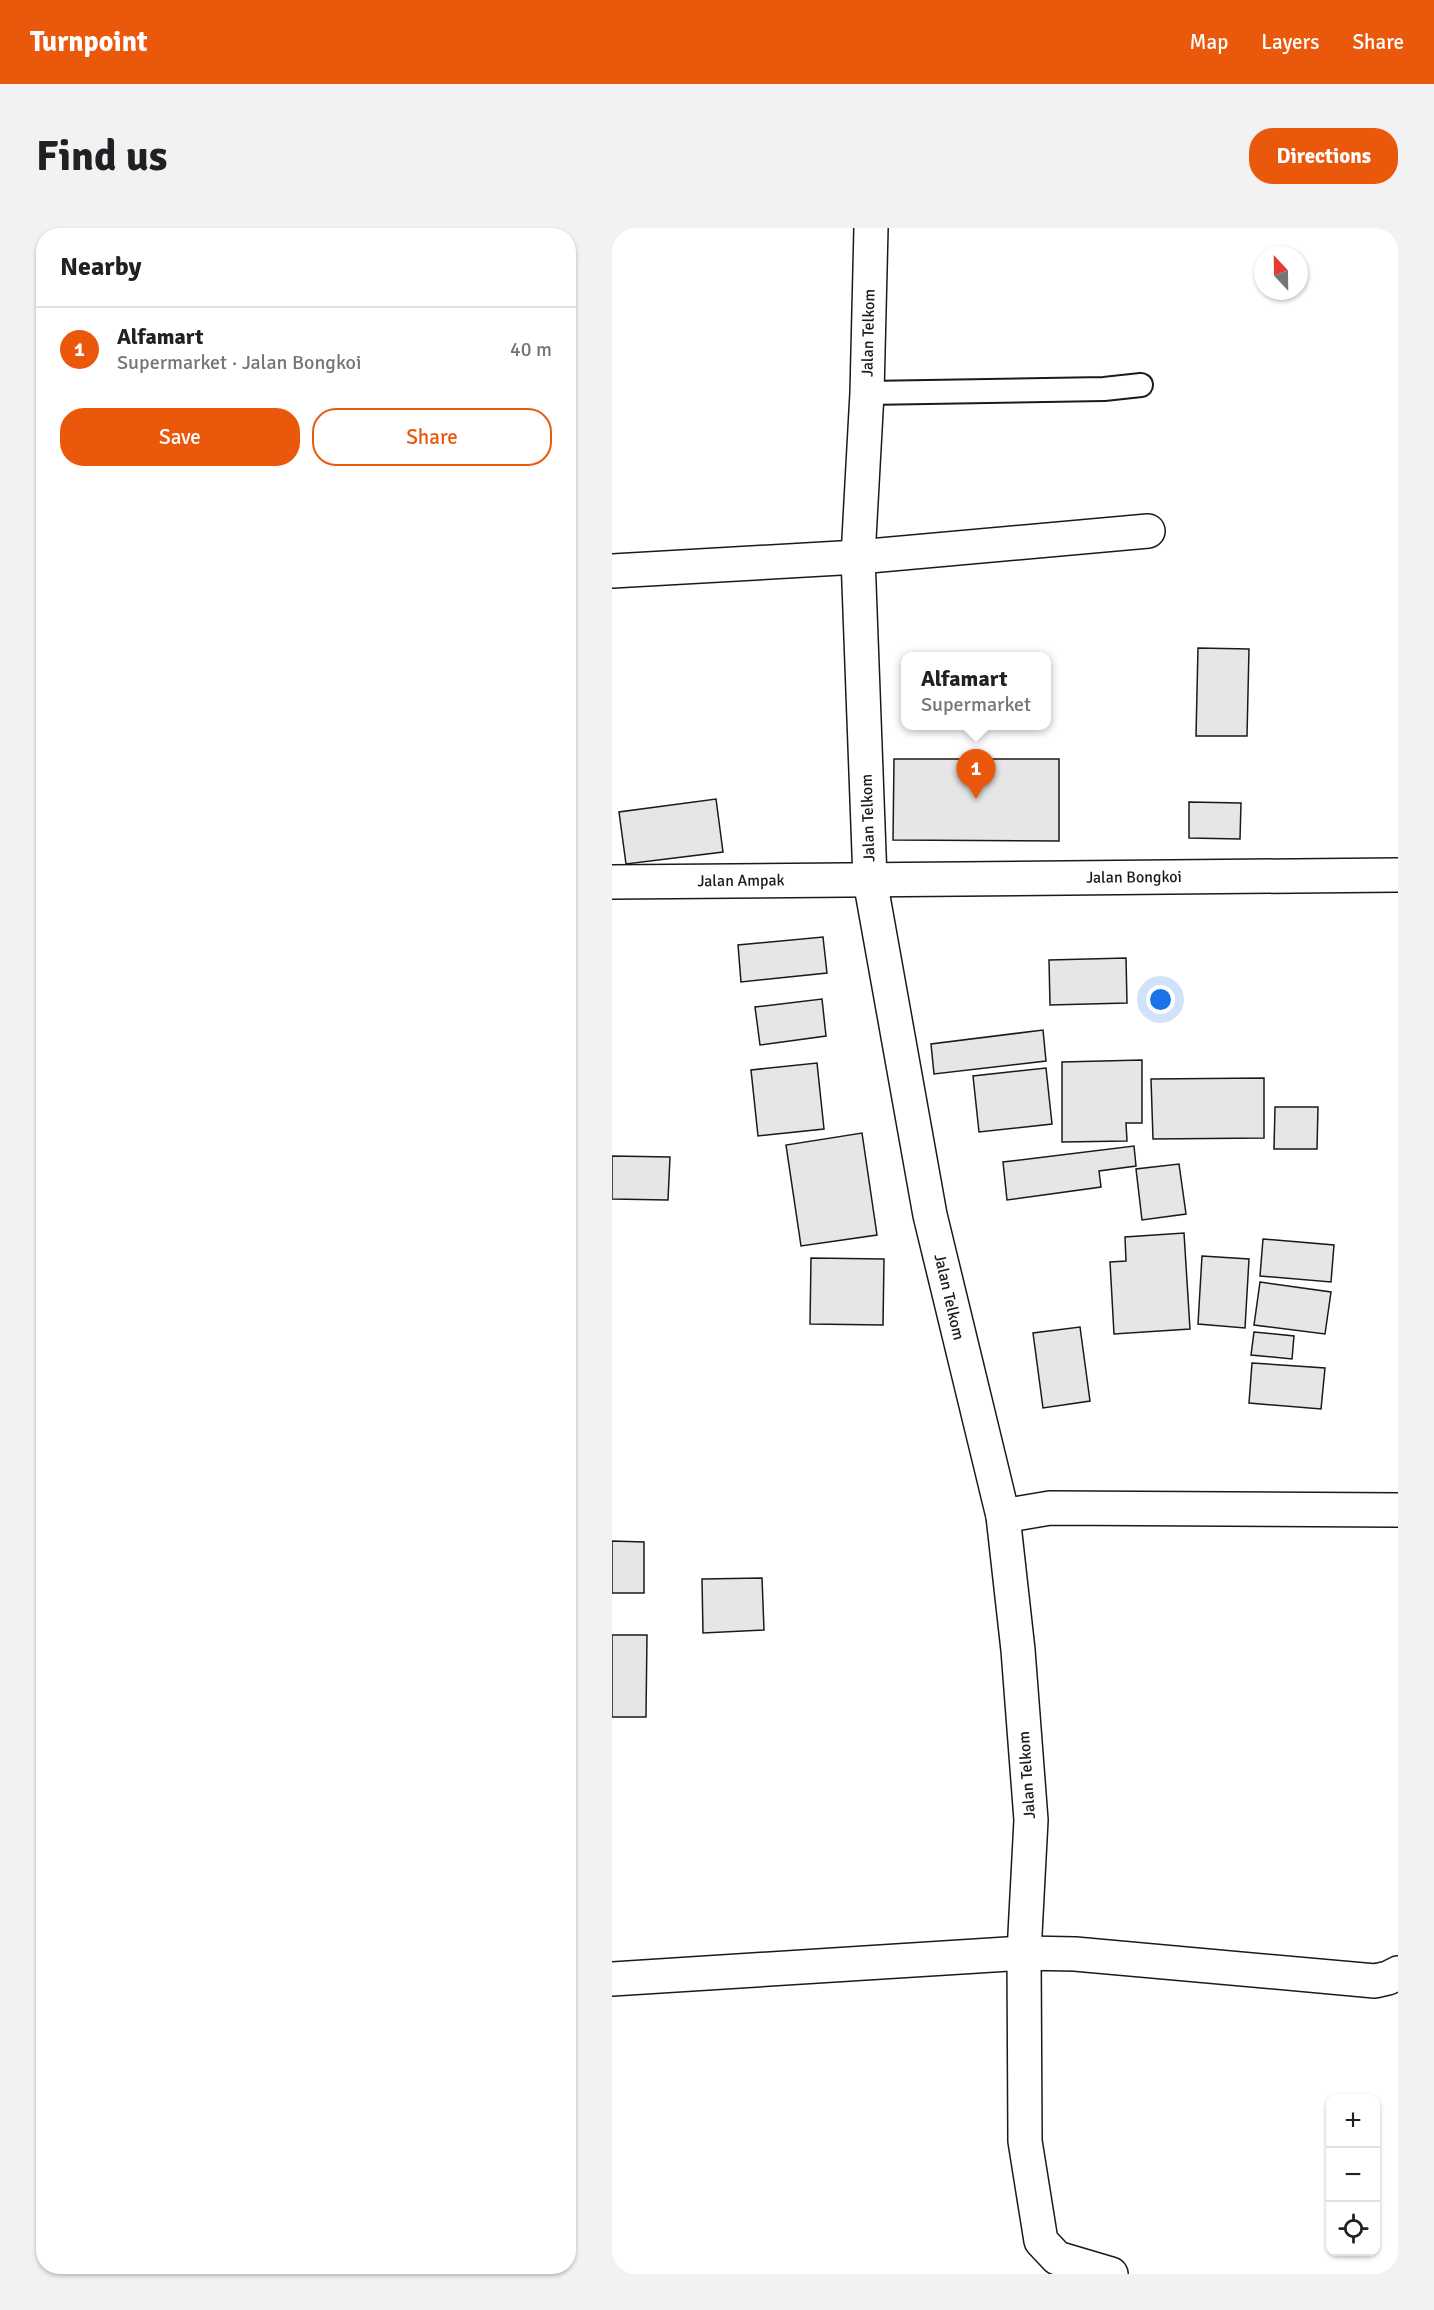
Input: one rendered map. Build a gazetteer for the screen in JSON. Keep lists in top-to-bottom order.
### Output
{
  "streets": {
    "street": ["Jalan Telkom", "Jalan Bongkoi", "Jalan Ampak"]
  },
  "crossings": [
    ["Jalan Telkom", "Jalan Bongkoi"],
    ["Jalan Telkom", "Jalan Ampak"],
    ["Jalan Bongkoi", "Jalan Ampak"]
  ],
  "north": "top",
  "page": {
    "header": "Turnpoint",
    "nav": ["Map", "Layers", "Share"],
    "buttons": [
      "Directions",
      ["Save", "Share"]
    ],
    "title": "Find us",
    "heading": "Nearby",
    "list": [
      {
        "mark": "1",
        "name": "Alfamart",
        "note": "Supermarket · Jalan Bongkoi",
        "value": "40 m"
      }
    ],
    "popup": ["Alfamart", "Supermarket"],
    "pins": "1",
    "map_buttons": ["+", "−"]
  }
}
